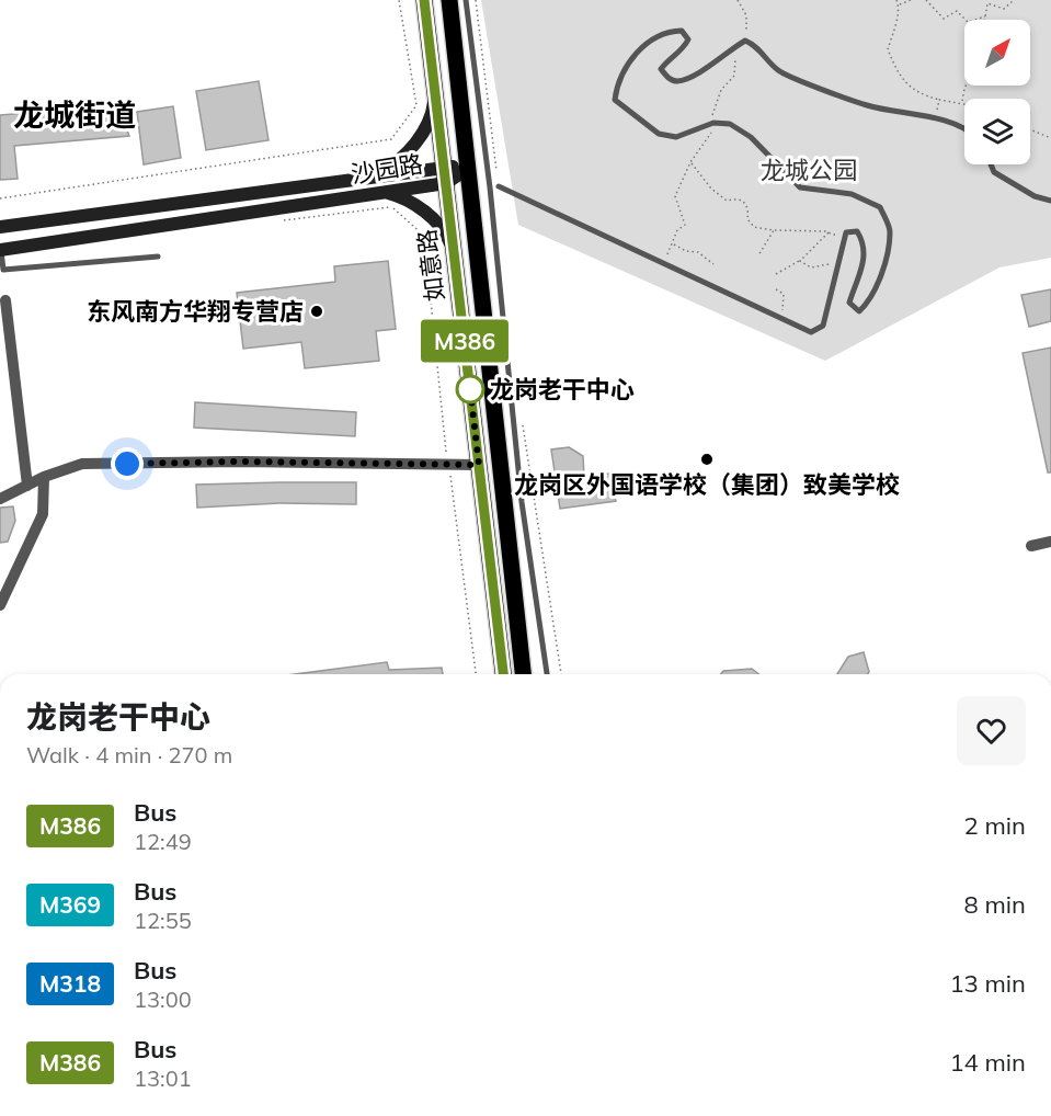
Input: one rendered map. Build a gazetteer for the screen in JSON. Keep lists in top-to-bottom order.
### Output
{
  "streets": {
    "main road": ["如意路"],
    "street": ["沙园路"]
  },
  "crossings": [
    ["沙园路", "如意路"]
  ],
  "districts": ["龙城街道"],
  "parks": ["龙城公园"],
  "places": ["东风南方华翔专营店", "龙岗老干中心", "龙岗区外国语学校（集团）致美学校"],
  "lines": ["bus line M386"],
  "north": "top right",
  "page": {
    "on_map": "M386",
    "heading": ["龙岗老干中心", "Walk · 4 min · 270 m"],
    "list": [
      {
        "mark": "M386",
        "name": "Bus",
        "note": "12:49",
        "value": "2 min"
      },
      {
        "mark": "M369",
        "name": "Bus",
        "note": "12:55",
        "value": "8 min"
      },
      {
        "mark": "M318",
        "name": "Bus",
        "note": "13:00",
        "value": "13 min"
      },
      {
        "mark": "M386",
        "name": "Bus",
        "note": "13:01",
        "value": "14 min"
      }
    ]
  }
}
